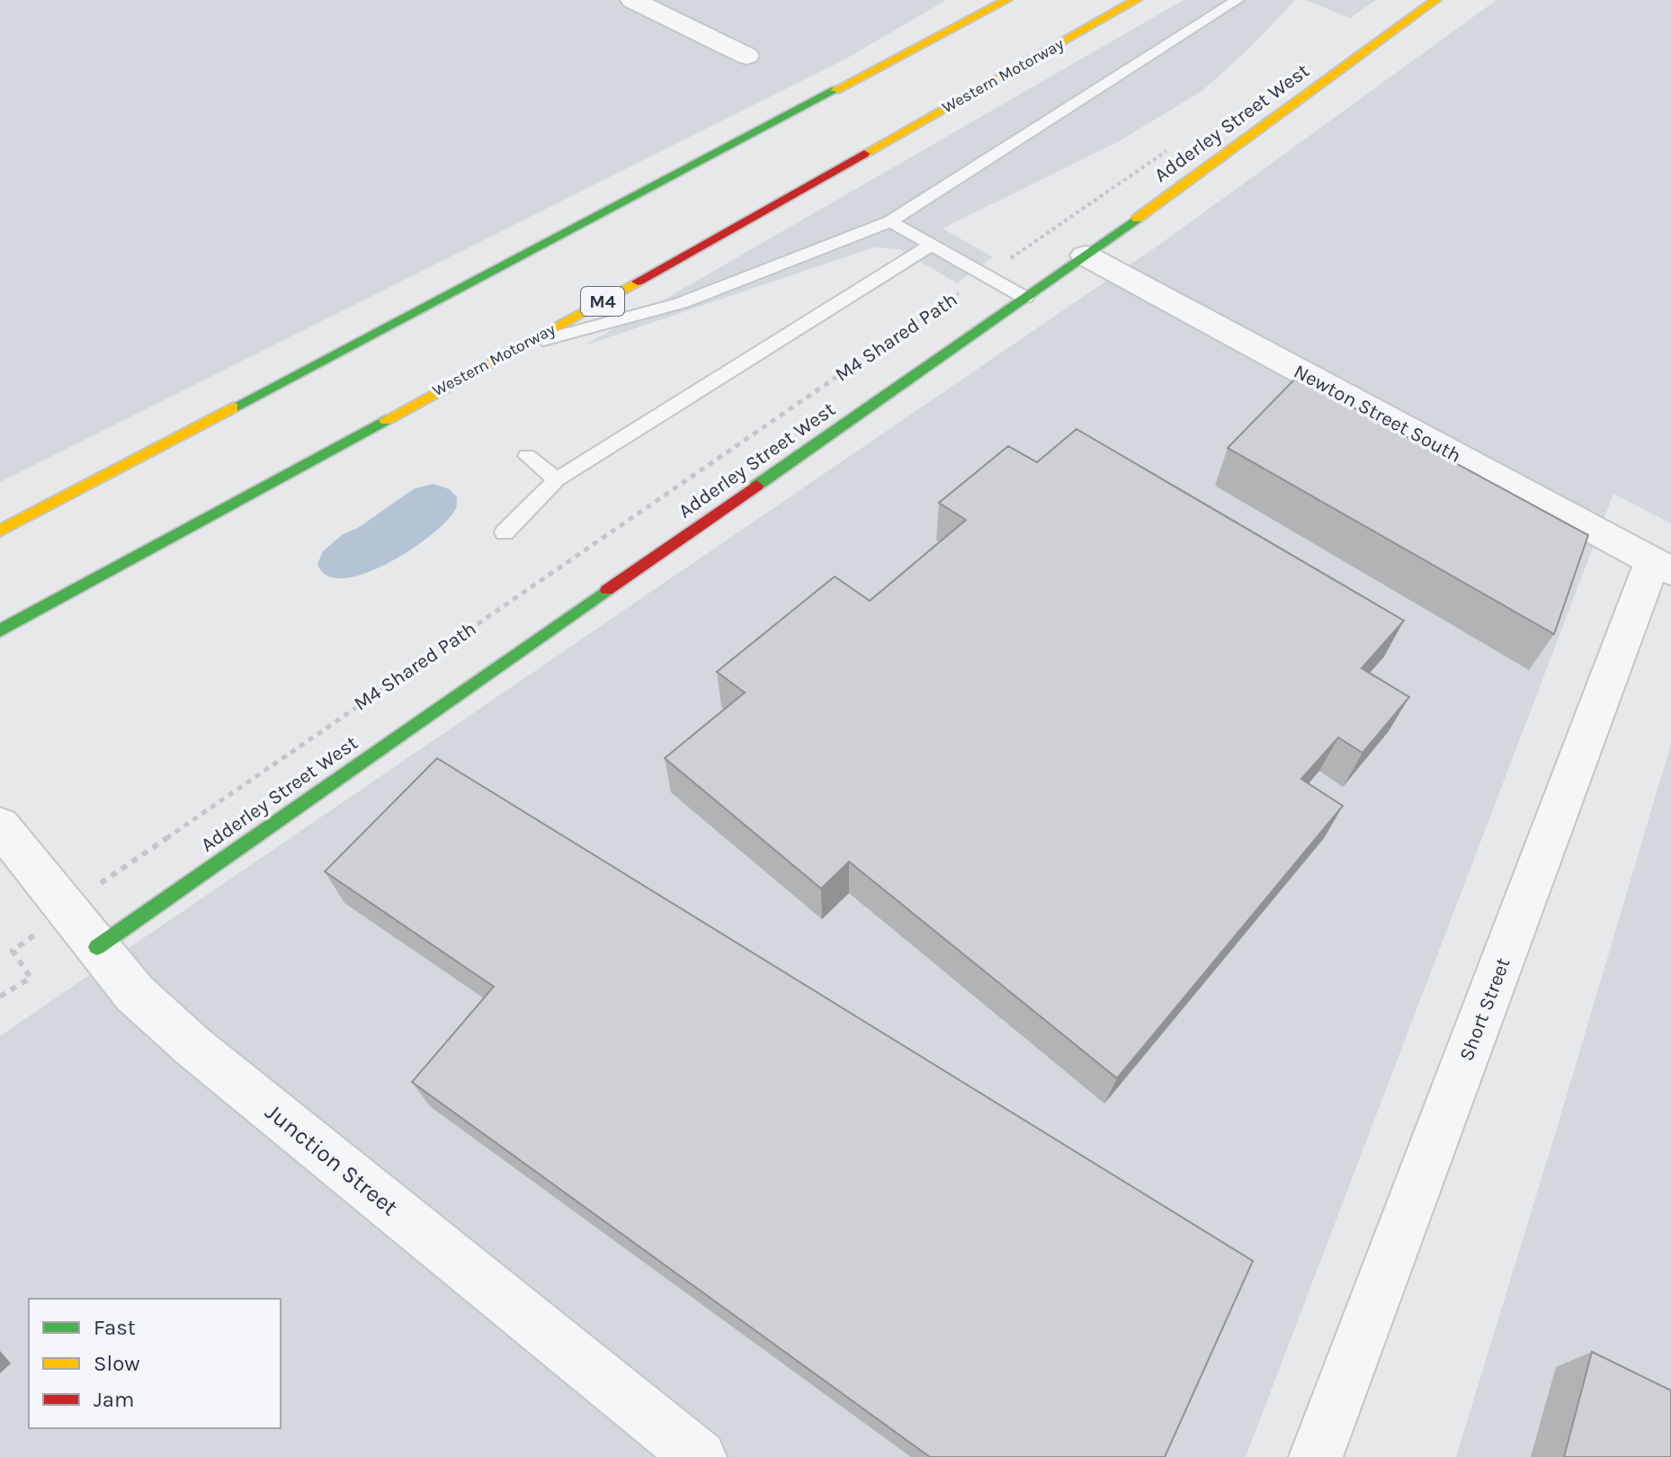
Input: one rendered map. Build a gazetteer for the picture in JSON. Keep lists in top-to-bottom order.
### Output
{
  "streets": {
    "main road": ["Western Motorway", "Adderley Street West", "M4"],
    "street": ["Newton Street South", "Short Street", "Junction Street"],
    "path": ["M4 Shared Path"]
  },
  "crossings": [
    ["Adderley Street West", "Newton Street South"],
    ["Adderley Street West", "Junction Street"],
    ["Newton Street South", "Short Street"]
  ],
  "legend": ["Fast", "Slow", "Jam"]
}
